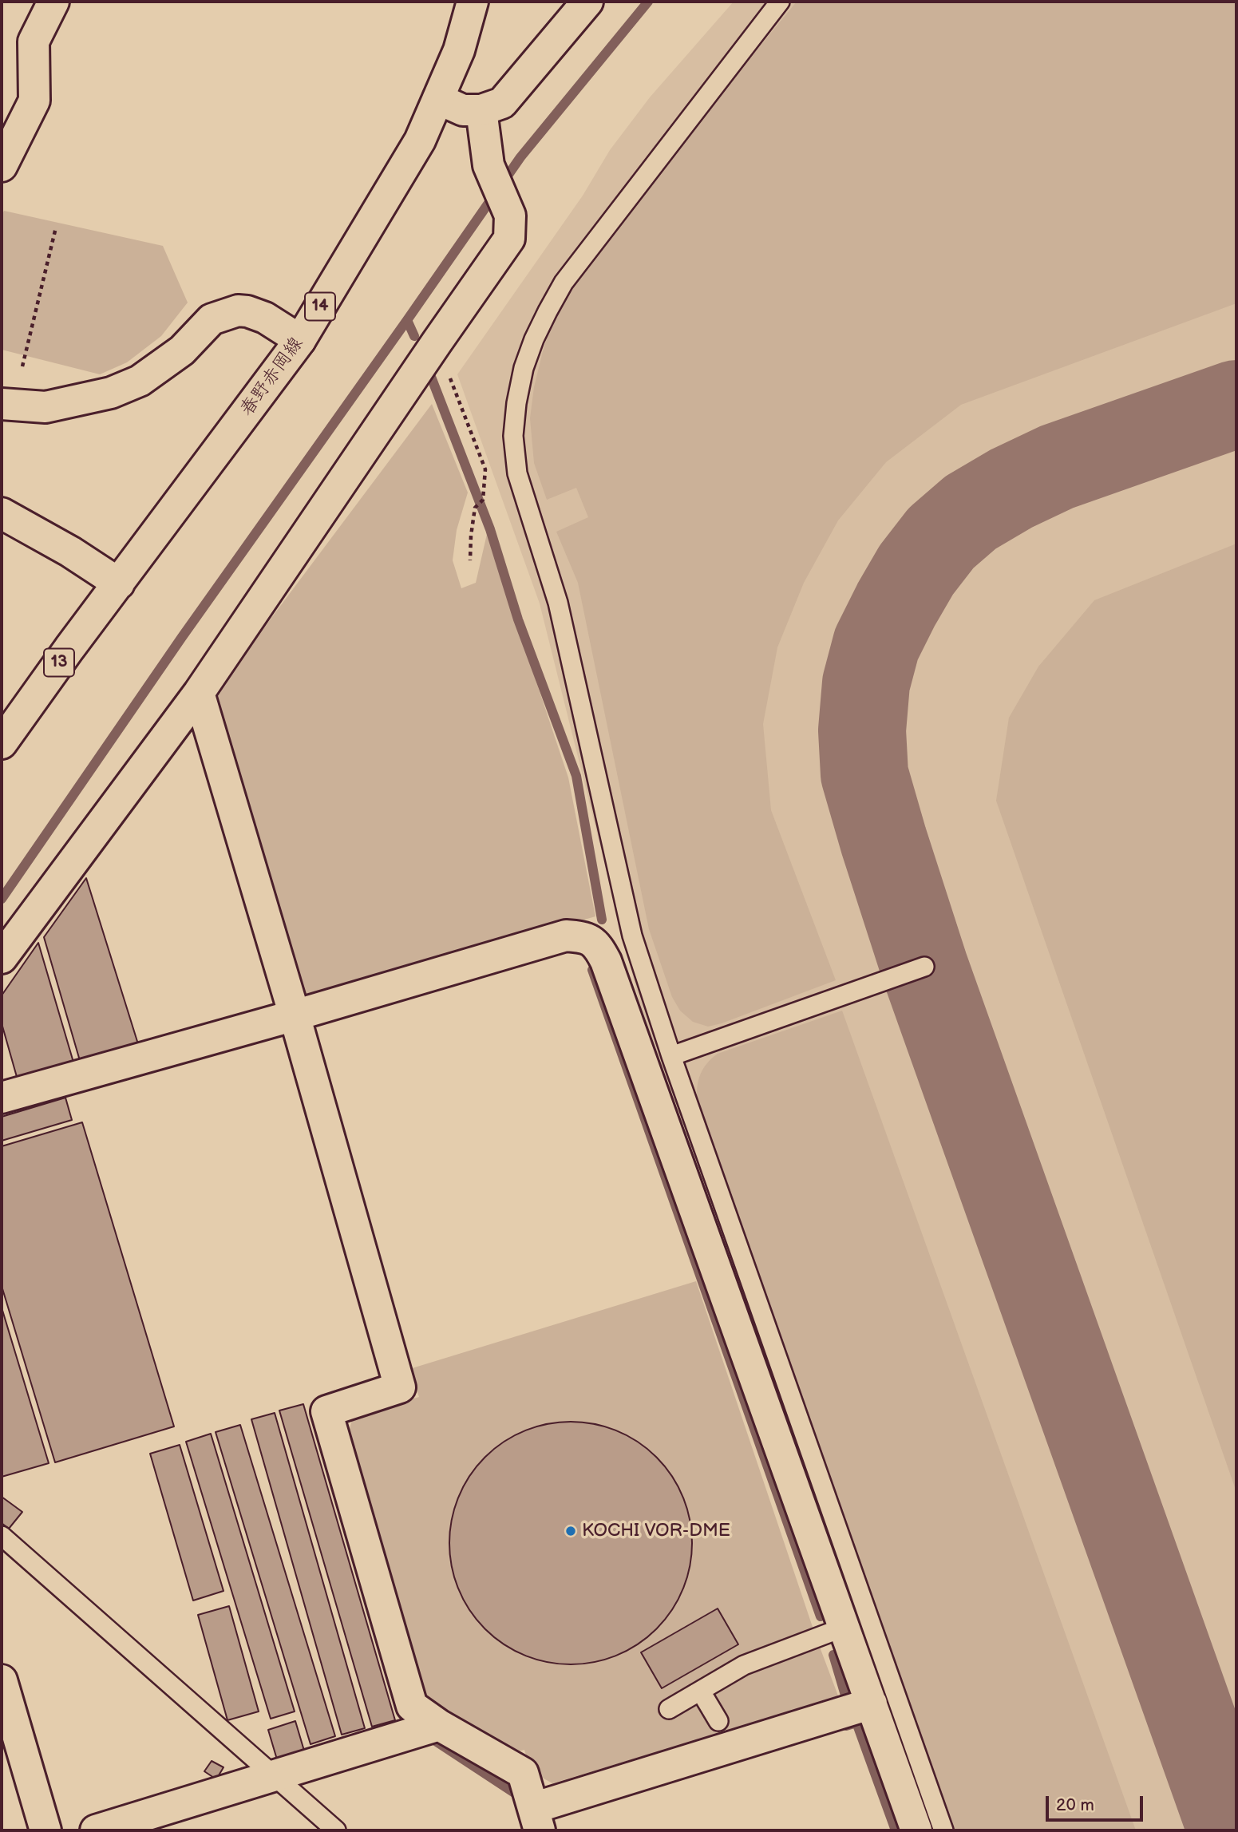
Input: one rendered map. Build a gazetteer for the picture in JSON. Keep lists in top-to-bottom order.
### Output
{
  "streets": {
    "street": ["14", "春野赤岡線", "13"]
  },
  "crossings": [
    ["春野赤岡線", "13"]
  ],
  "places": ["KOCHI VOR-DME"],
  "scale_bar": "20 m"
}
